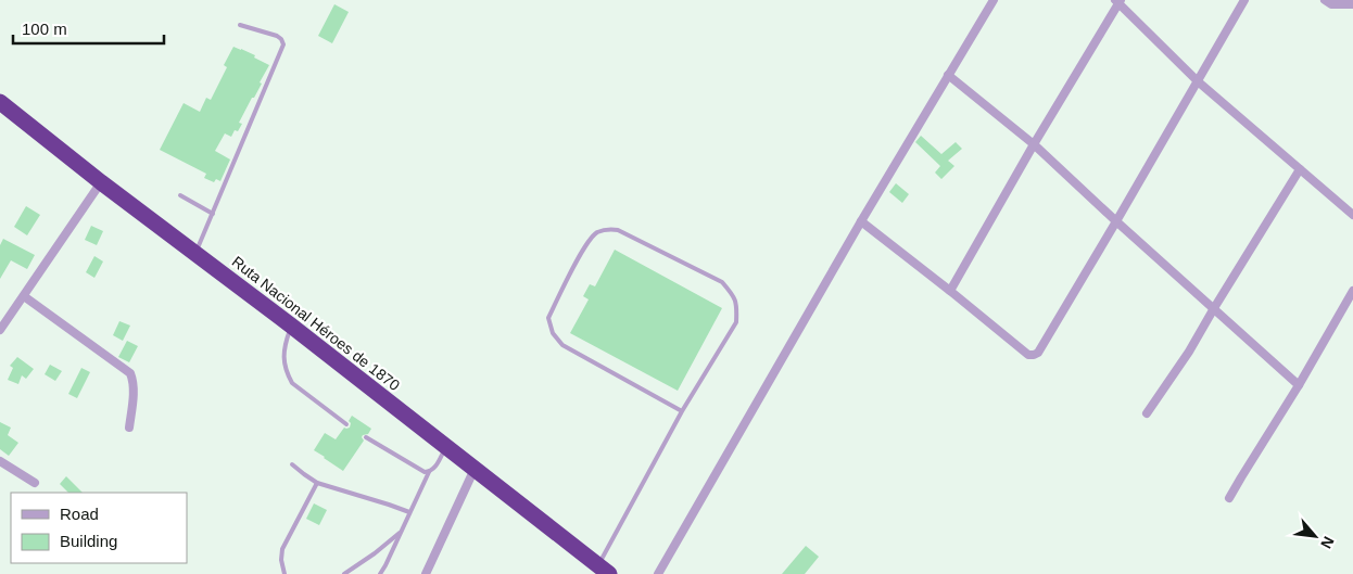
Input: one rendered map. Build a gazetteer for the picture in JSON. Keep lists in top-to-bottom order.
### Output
{
  "streets": {
    "highway": ["Ruta Nacional Héroes de 1870"]
  },
  "legend": ["Road", "Building"],
  "scale_bar": "100 m",
  "north": "bottom right"
}
